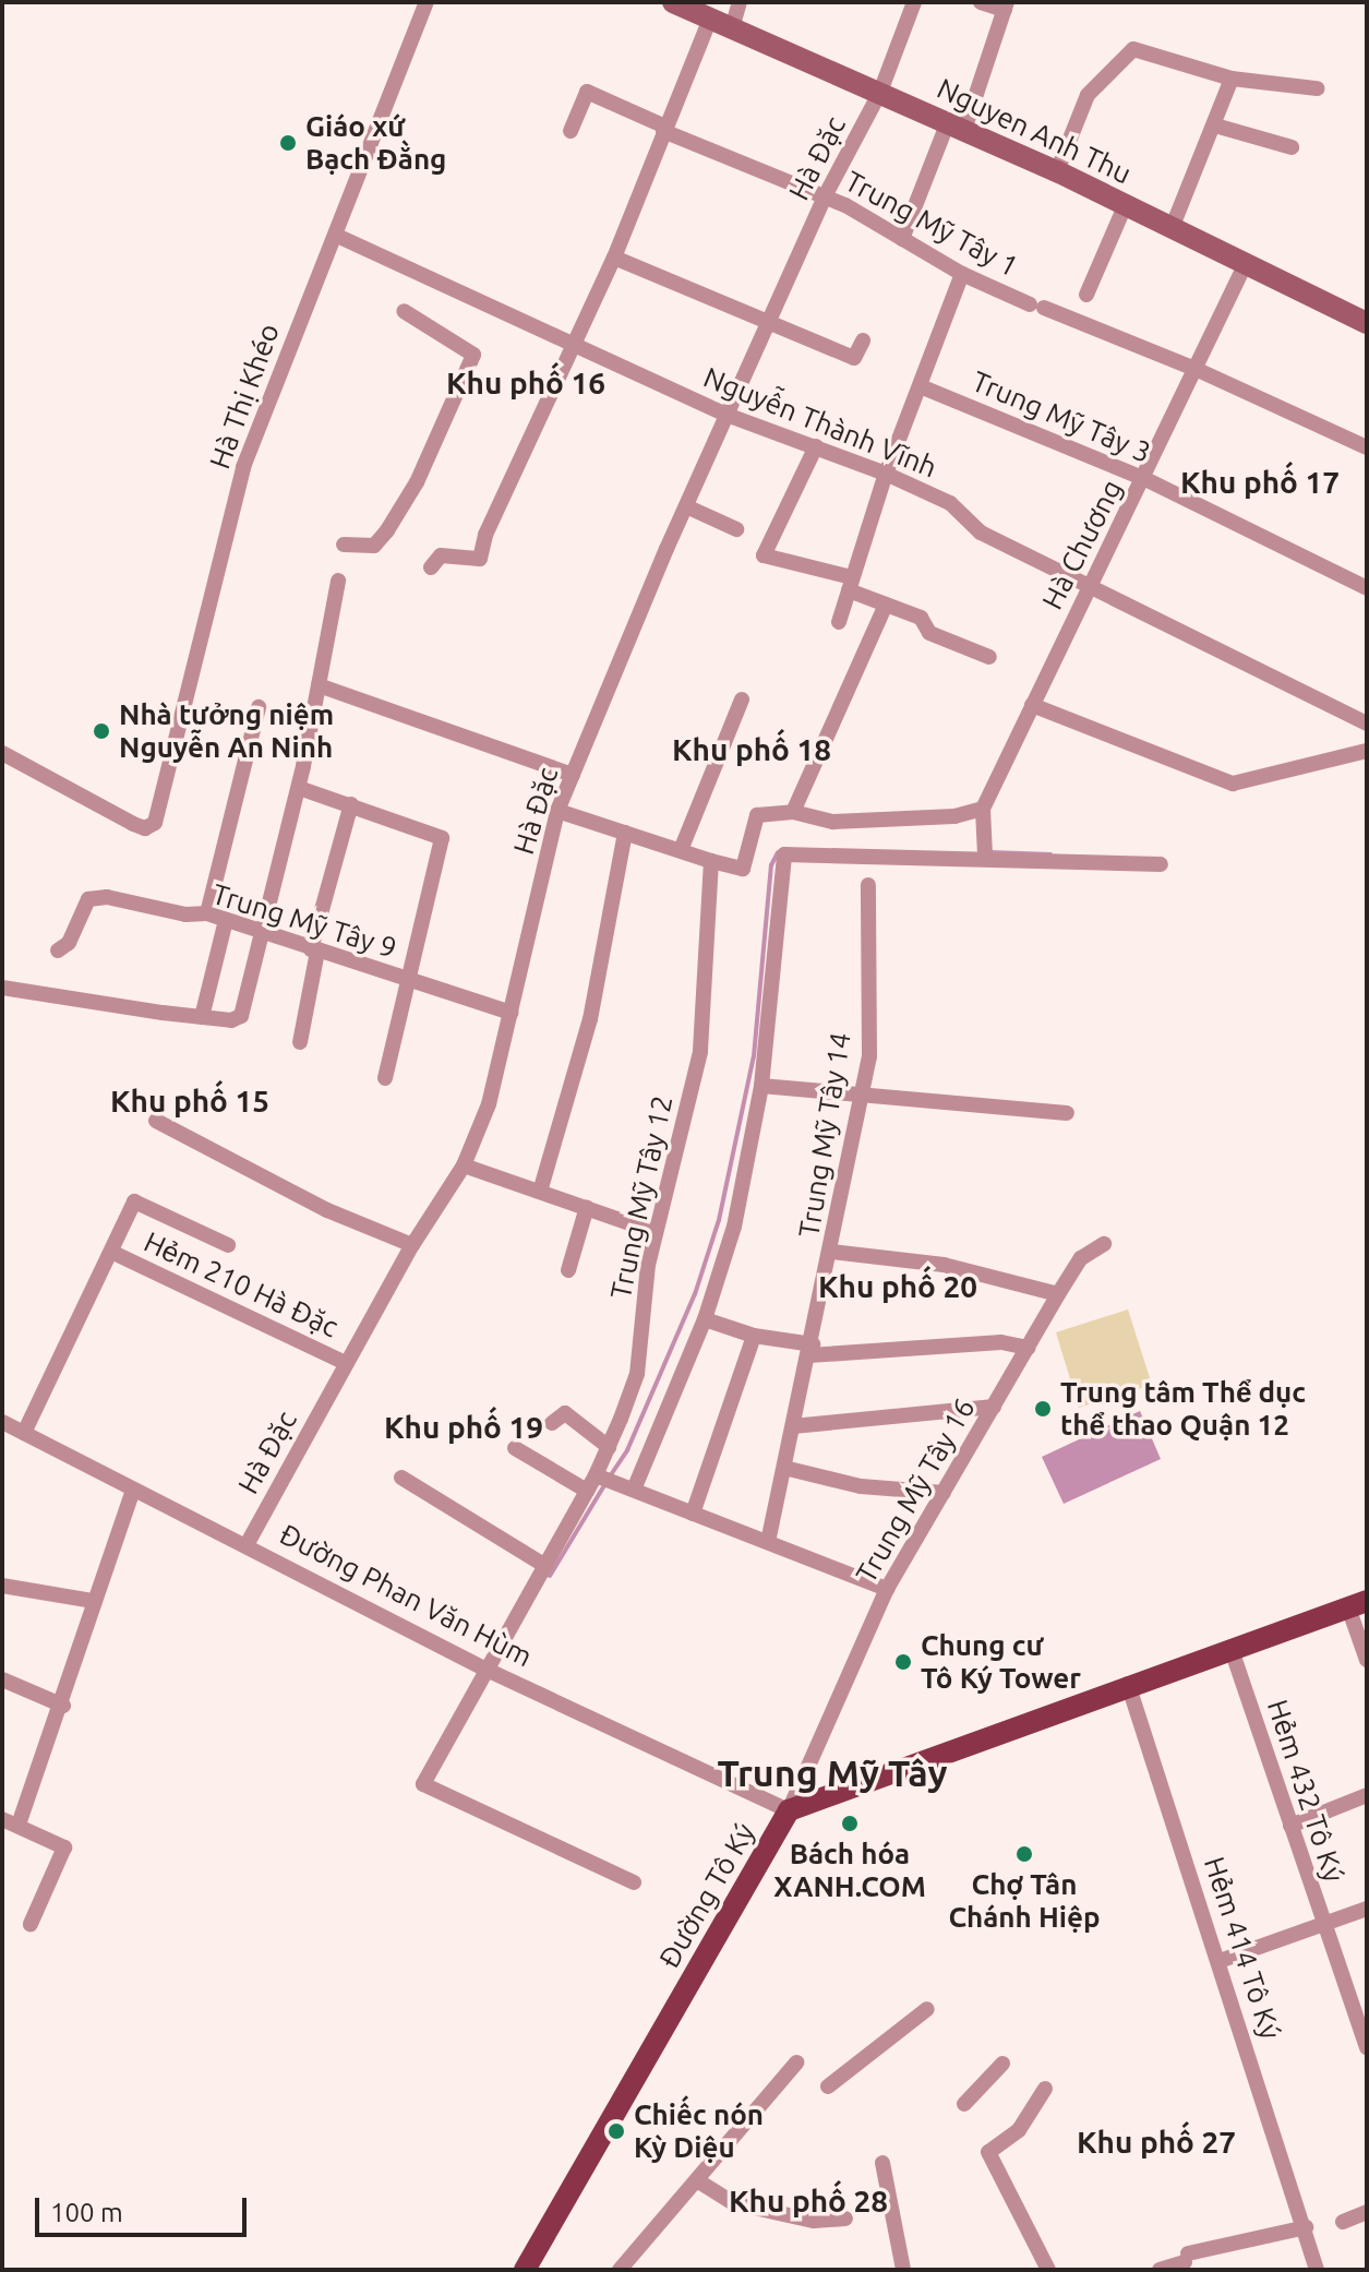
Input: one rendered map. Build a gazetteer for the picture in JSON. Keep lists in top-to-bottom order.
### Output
{
  "streets": {
    "main road": ["Nguyen Anh Thu", "Đường Tô Ký"],
    "street": [
      "Hà Đặc",
      "Trung Mỹ Tây 1",
      "Hà Thị Khéo",
      "Trung Mỹ Tây 3",
      "Nguyễn Thành Vĩnh",
      "Hà Chương",
      "Trung Mỹ Tây 9",
      "Trung Mỹ Tây 14",
      "Trung Mỹ Tây 12",
      "Hẻm 210 Hà Đặc",
      "Trung Mỹ Tây 16",
      "Đường Phan Văn Hùm",
      "Hẻm 432 Tô Ký",
      "Hẻm 414 Tô Ký"
    ]
  },
  "crossings": [
    ["Nguyen Anh Thu", "Hà Đặc"],
    ["Nguyen Anh Thu", "Hà Chương"],
    ["Hà Đặc", "Trung Mỹ Tây 1"],
    ["Hà Đặc", "Nguyễn Thành Vĩnh"],
    ["Hà Đặc", "Trung Mỹ Tây 9"],
    ["Hà Đặc", "Hẻm 210 Hà Đặc"],
    ["Hà Đặc", "Đường Phan Văn Hùm"],
    ["Trung Mỹ Tây 1", "Hà Chương"],
    ["Hà Thị Khéo", "Nguyễn Thành Vĩnh"],
    ["Trung Mỹ Tây 3", "Hà Chương"],
    ["Nguyễn Thành Vĩnh", "Hà Chương"],
    ["Trung Mỹ Tây 12", "Đường Phan Văn Hùm"],
    ["Trung Mỹ Tây 16", "Đường Phan Văn Hùm"],
    ["Trung Mỹ Tây 16", "Đường Tô Ký"],
    ["Đường Phan Văn Hùm", "Đường Tô Ký"],
    ["Hẻm 432 Tô Ký", "Đường Tô Ký"],
    ["Đường Tô Ký", "Hẻm 414 Tô Ký"]
  ],
  "districts": [
    "Khu phố 16",
    "Khu phố 17",
    "Khu phố 18",
    "Khu phố 15",
    "Khu phố 20",
    "Khu phố 19",
    "Trung Mỹ Tây",
    "Khu phố 27",
    "Khu phố 28"
  ],
  "places": [
    "Giáo xứ Bạch Đằng",
    "Nhà tưởng niệm Nguyễn An Ninh",
    "Trung tâm Thể dục thể thao Quận 12",
    "Chung cư Tô Ký Tower",
    "Bách hóa XANH.COM",
    "Chợ Tân Chánh Hiệp",
    "Chiếc nón Kỳ Diệu"
  ],
  "scale_bar": "100 m"
}
